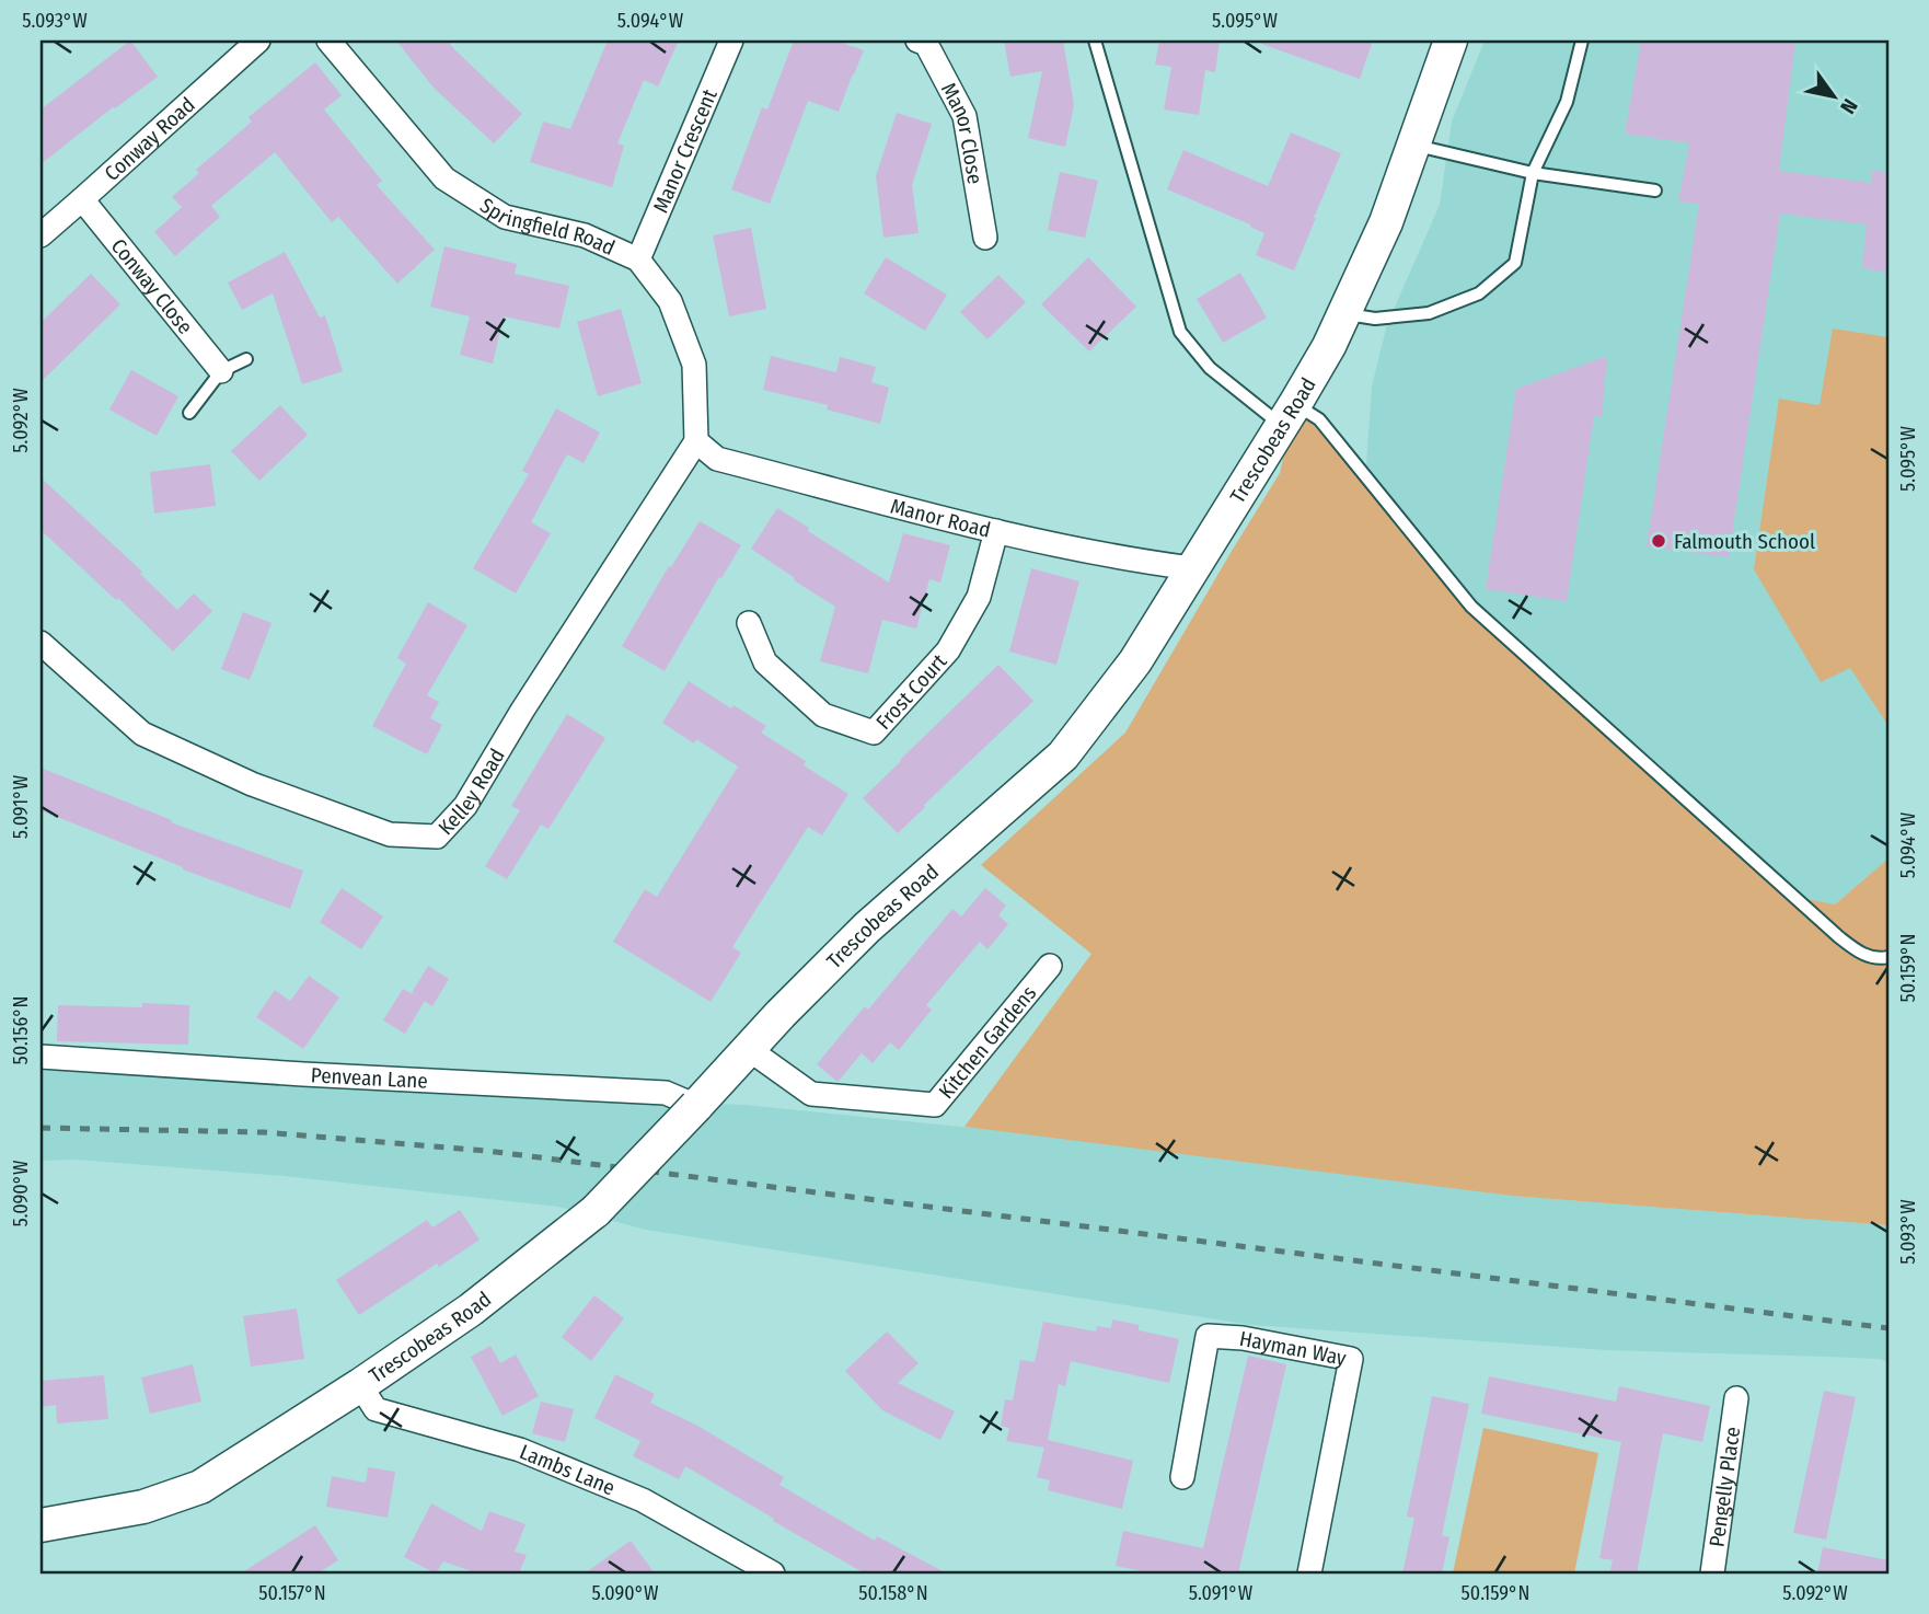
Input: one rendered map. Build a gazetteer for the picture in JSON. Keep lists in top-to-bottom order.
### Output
{
  "streets": {
    "street": [
      "Manor Close",
      "Conway Road",
      "Manor Crescent",
      "Springfield Road",
      "Conway Close",
      "Trescobeas Road",
      "Manor Road",
      "Frost Court",
      "Kelley Road",
      "Kitchen Gardens",
      "Penvean Lane",
      "Hayman Way",
      "Lambs Lane",
      "Pengelly Place"
    ]
  },
  "crossings": [
    ["Conway Road", "Conway Close"],
    ["Manor Crescent", "Springfield Road"],
    ["Springfield Road", "Manor Road"],
    ["Springfield Road", "Kelley Road"],
    ["Trescobeas Road", "Manor Road"],
    ["Trescobeas Road", "Kitchen Gardens"],
    ["Trescobeas Road", "Penvean Lane"],
    ["Trescobeas Road", "Lambs Lane"],
    ["Manor Road", "Frost Court"],
    ["Manor Road", "Kelley Road"]
  ],
  "places": ["Falmouth School"],
  "north": "bottom right",
  "coordinates": [
    "5.093°W",
    "5.094°W",
    "5.095°W",
    "5.092°W",
    "5.091°W",
    "50.159°N",
    "50.156°N",
    "5.090°W",
    "50.157°N",
    "50.158°N"
  ]
}
